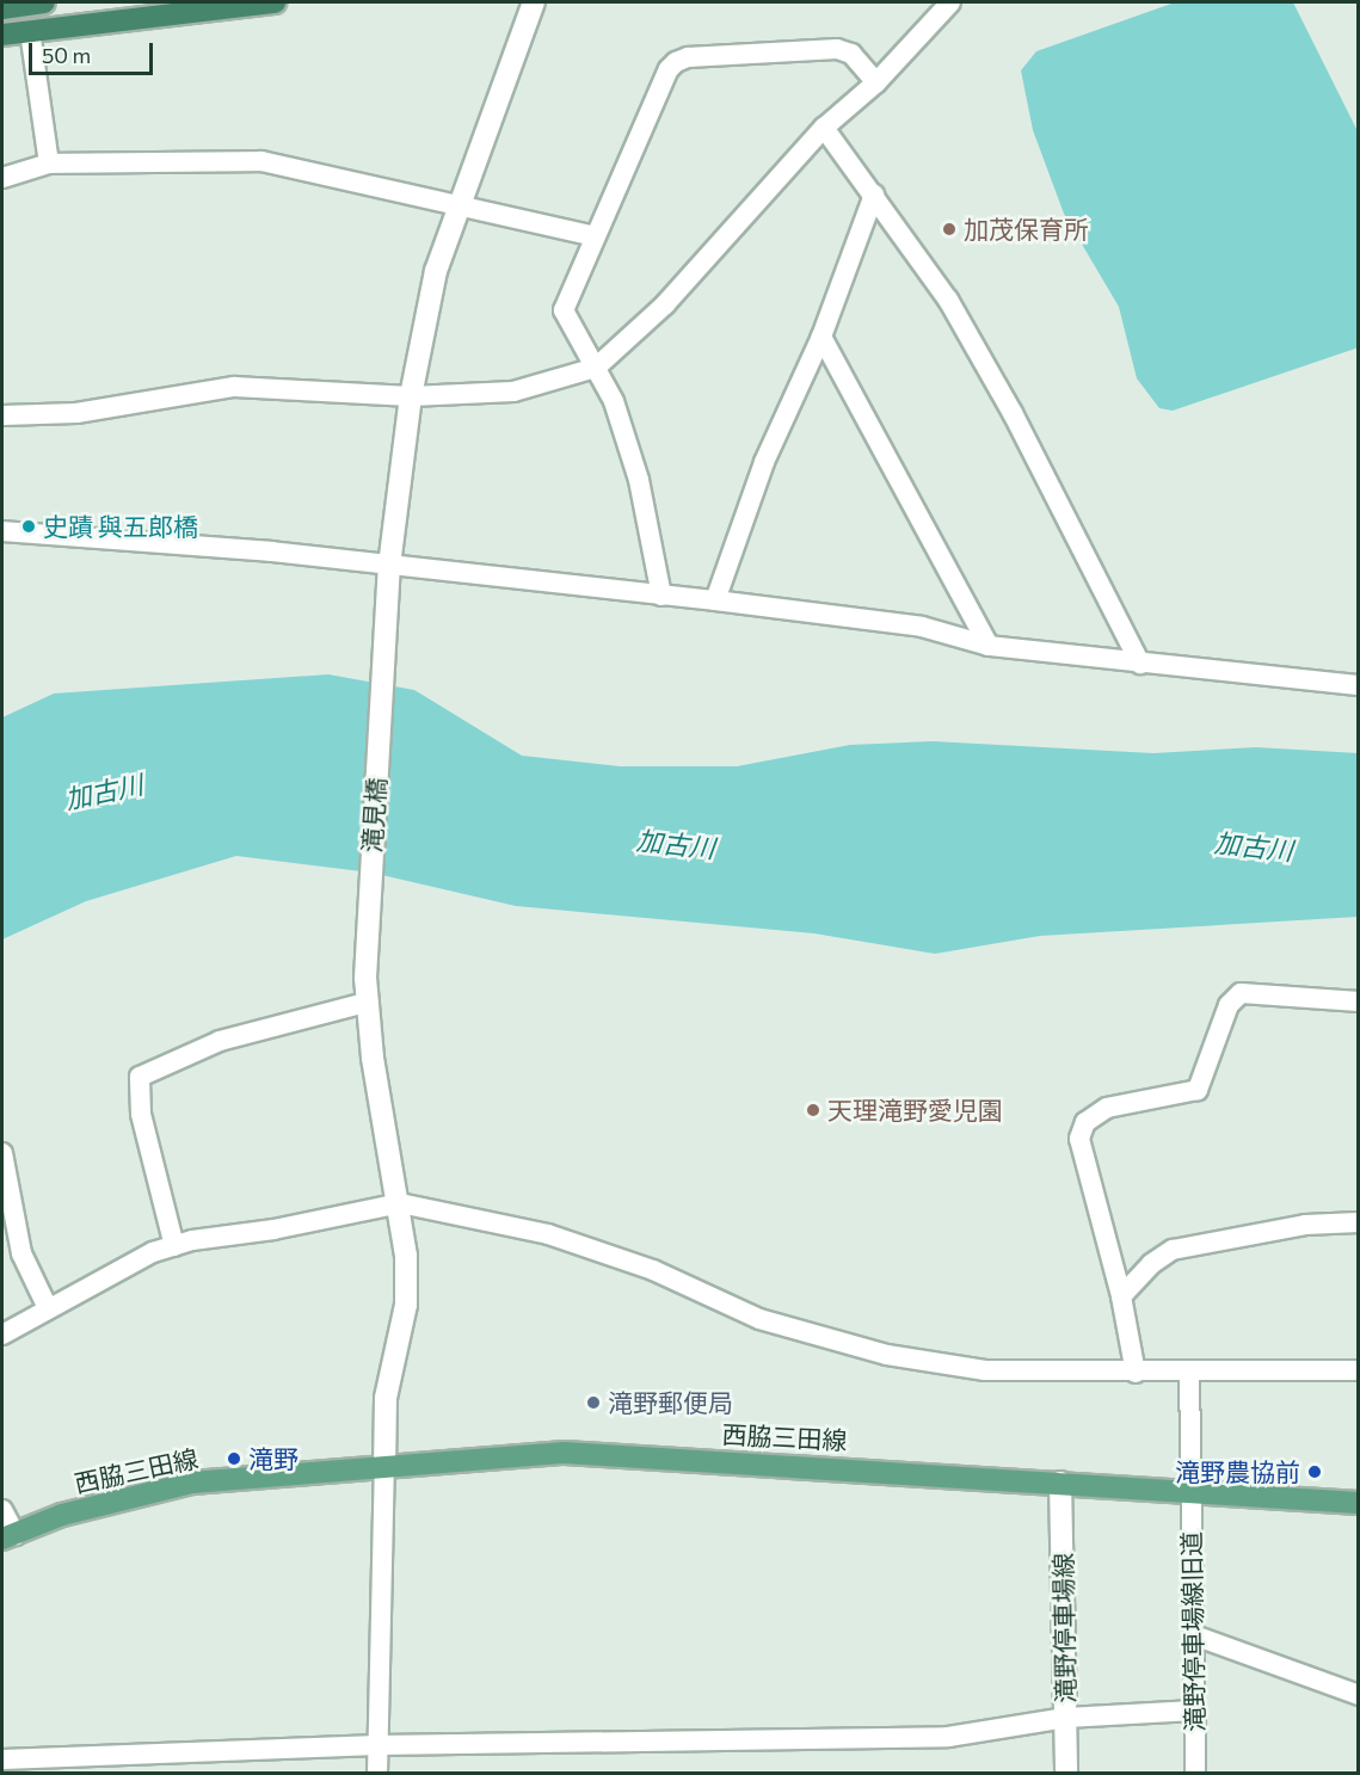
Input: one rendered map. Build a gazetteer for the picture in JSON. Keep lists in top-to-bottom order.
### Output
{
  "streets": {
    "main road": ["西脇三田線"],
    "street": ["滝見橋", "滝野停車場線", "滝野停車場線旧道"]
  },
  "crossings": [
    ["滝見橋", "西脇三田線"],
    ["西脇三田線", "滝野停車場線"],
    ["西脇三田線", "滝野停車場線旧道"]
  ],
  "water": ["加古川"],
  "places": [
    "加茂保育所",
    "史蹟 與五郎橋",
    "天理滝野愛児園",
    "滝野郵便局",
    "滝野",
    "滝野農協前"
  ],
  "scale_bar": "50 m"
}
